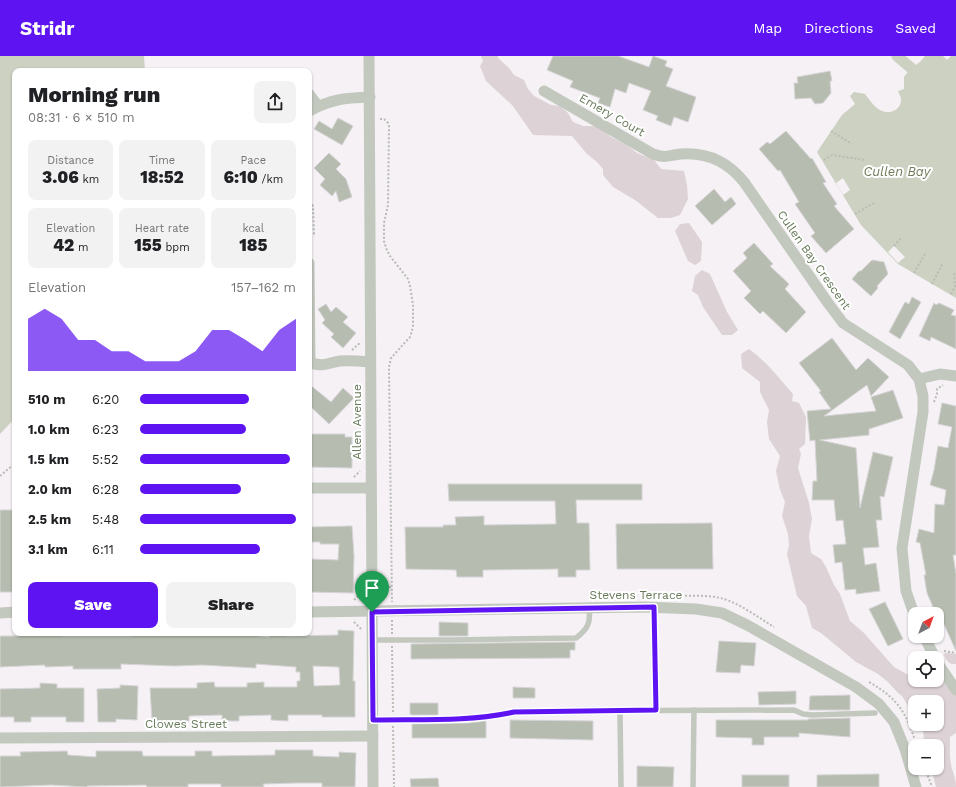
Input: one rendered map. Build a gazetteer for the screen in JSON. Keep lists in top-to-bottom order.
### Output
{
  "streets": {
    "street": [
      "Emery Court",
      "Cullen Bay Crescent",
      "Allen Avenue",
      "Stevens Terrace",
      "Clowes Street"
    ]
  },
  "crossings": [
    ["Emery Court", "Cullen Bay Crescent"],
    ["Allen Avenue", "Stevens Terrace"],
    ["Allen Avenue", "Clowes Street"]
  ],
  "water": ["Cullen Bay"],
  "north": "top right",
  "page": {
    "header": "Stridr",
    "nav": ["Map", "Directions", "Saved"],
    "heading": ["Morning run", "08:31 · 6 × 510 m"],
    "stats": [
      ["Distance", "3.06 km"],
      ["Time", "18:52"],
      ["Pace", "6:10 /km"],
      ["Elevation", "42 m"],
      ["Heart rate", "155 bpm"],
      ["kcal", "185"]
    ],
    "chart": ["Elevation", "157–162 m"],
    "list": [
      {
        "name": "510 m",
        "note": "6:20"
      },
      {
        "name": "1.0 km",
        "note": "6:23"
      },
      {
        "name": "1.5 km",
        "note": "5:52"
      },
      {
        "name": "2.0 km",
        "note": "6:28"
      },
      {
        "name": "2.5 km",
        "note": "5:48"
      },
      {
        "name": "3.1 km",
        "note": "6:11"
      }
    ],
    "buttons": ["Save", "Share"],
    "map_buttons": ["+", "−"]
  }
}
